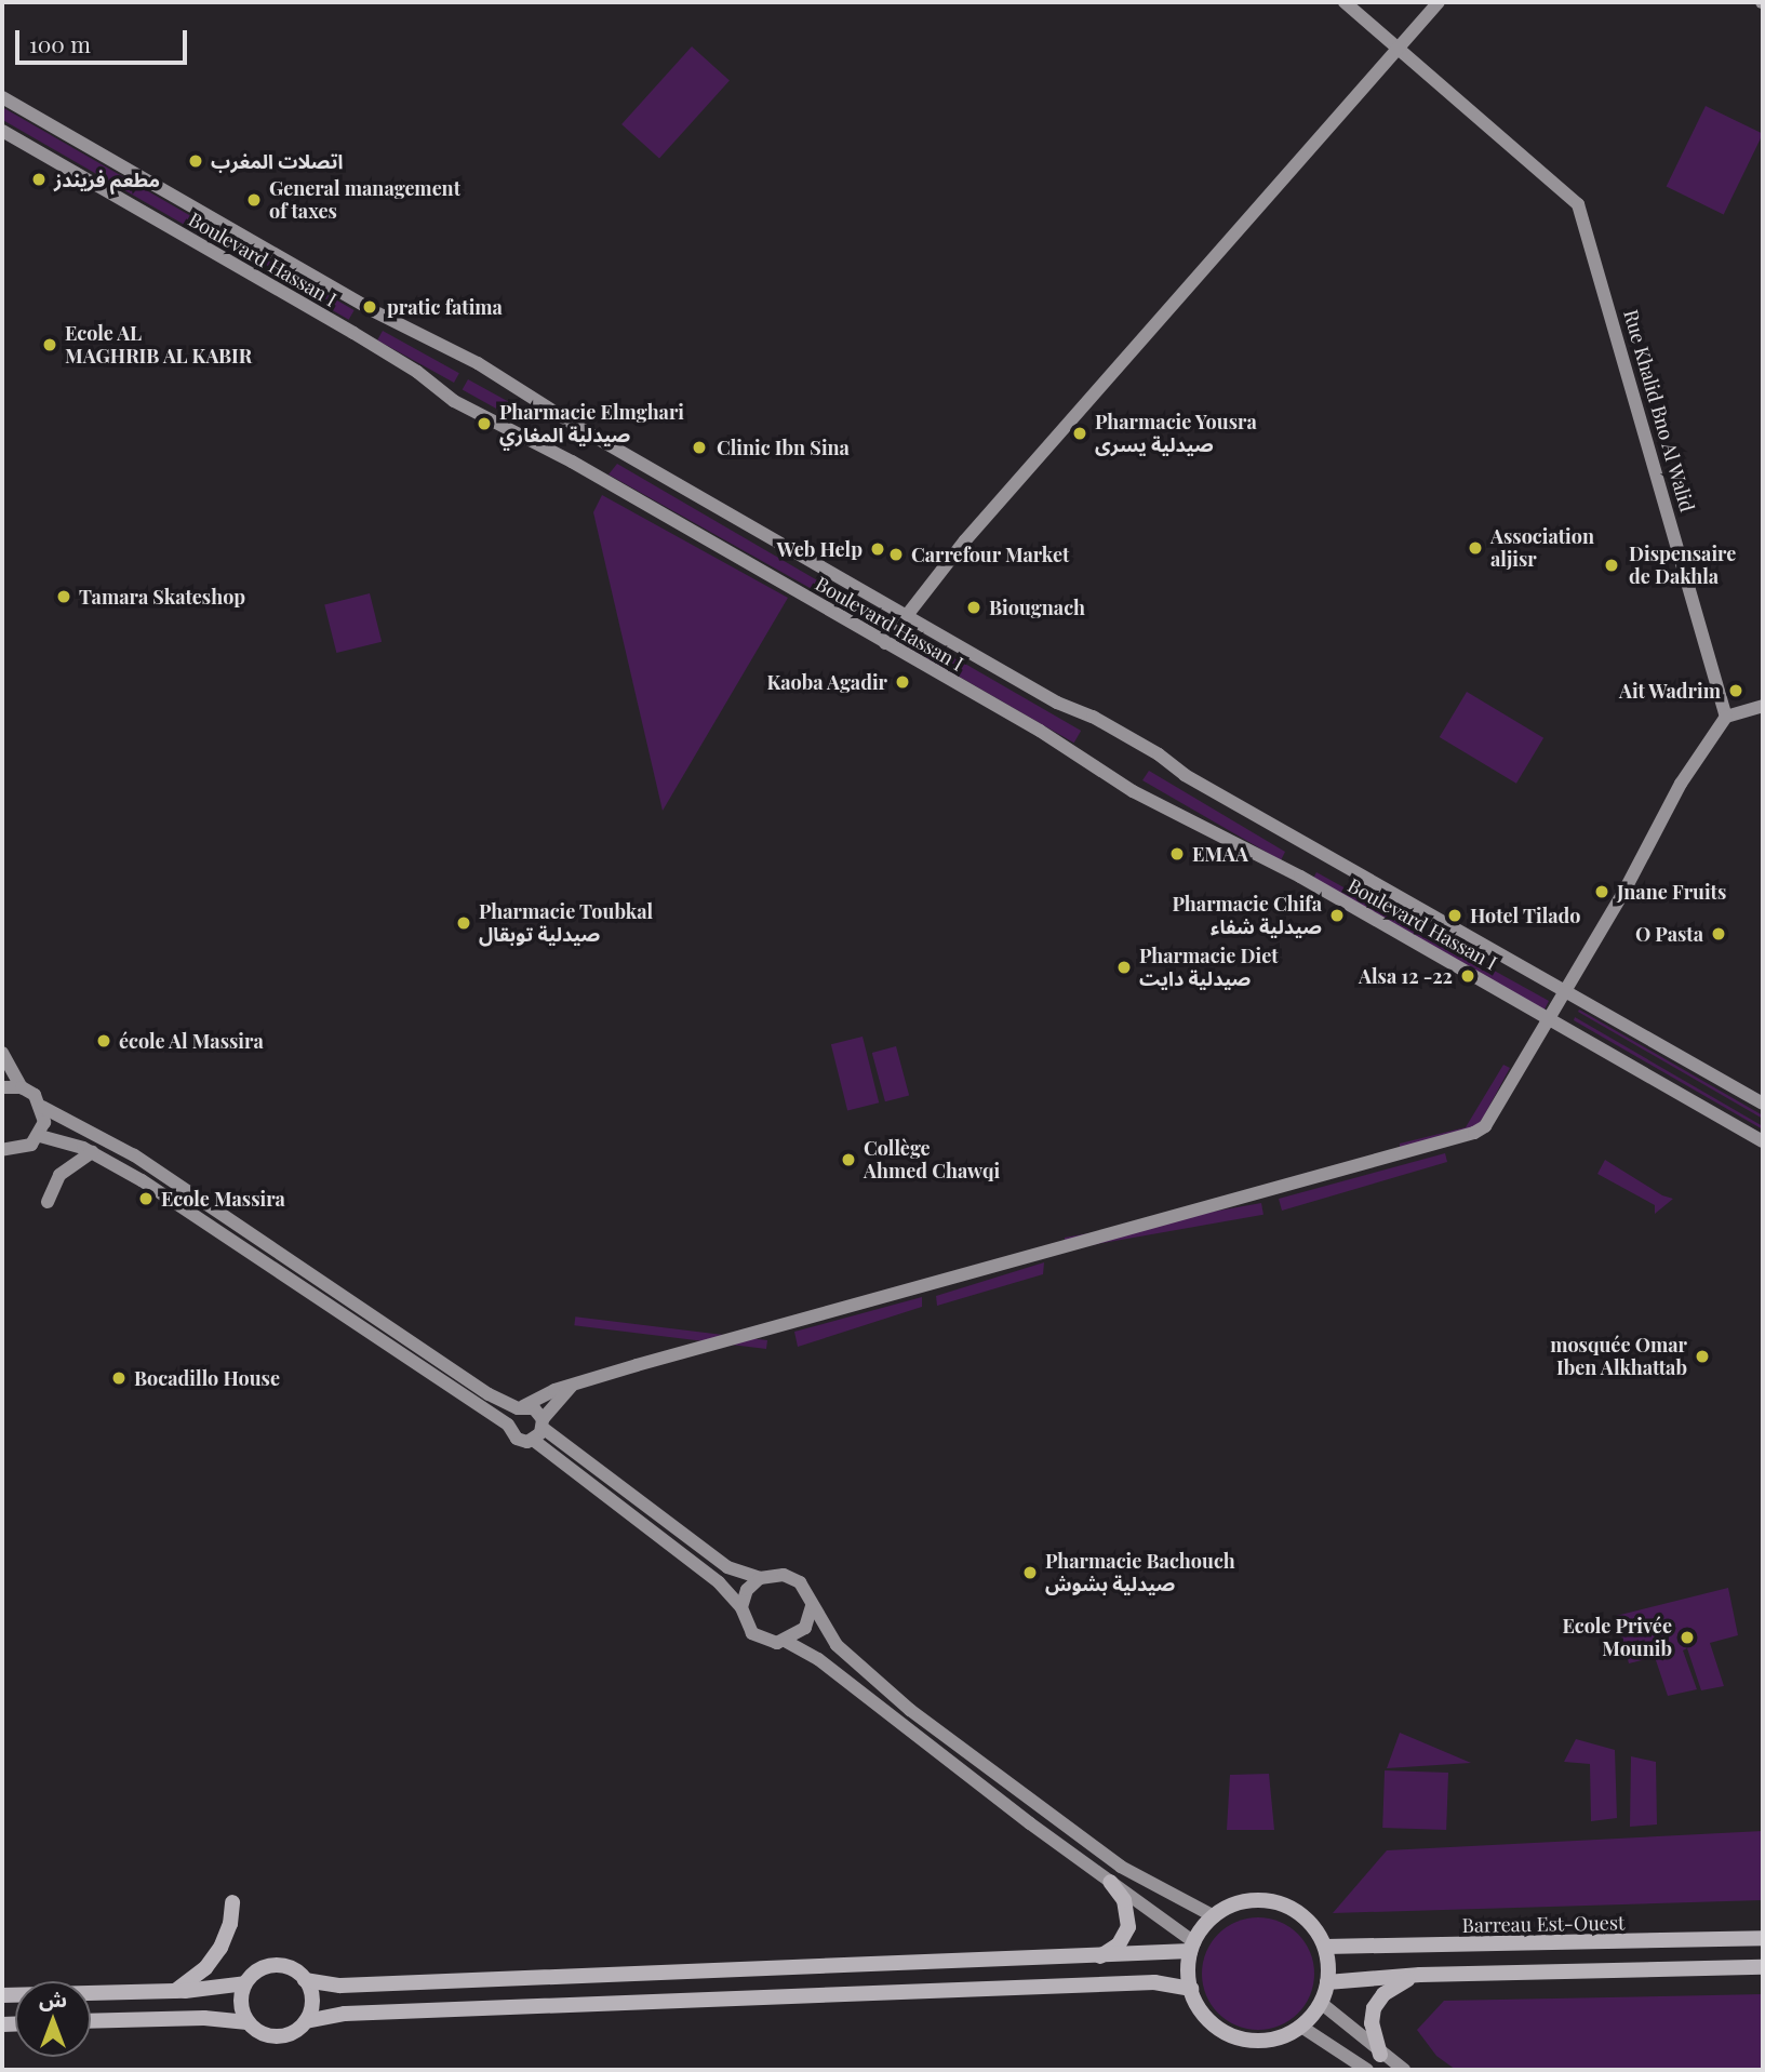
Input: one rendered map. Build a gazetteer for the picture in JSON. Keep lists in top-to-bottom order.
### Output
{
  "streets": {
    "main road": ["Barreau Est-Ouest"],
    "street": ["Boulevard Hassan I", "Rue Khalid Bno Al Walid"]
  },
  "places": [
    "اتصلات المغرب",
    "مطعم فريندز",
    "General management of taxes",
    "pratic fatima",
    "Ecole AL MAGHRIB AL KABIR",
    "Pharmacie Elmghari صيدلية المغاري",
    "Pharmacie Yousra صيدلية يسرى",
    "Clinic Ibn Sina",
    "Association aljisr",
    "Web Help",
    "Carrefour Market",
    "Dispensaire de Dakhla",
    "Tamara Skateshop",
    "Biougnach",
    "Kaoba Agadir",
    "Ait Wadrim",
    "EMAA",
    "Jnane Fruits",
    "Pharmacie Chifa صيدلية شفاء",
    "Hotel Tilado",
    "Pharmacie Toubkal صيدلية توبقال",
    "O Pasta",
    "Pharmacie Diet صيدلية دايت",
    "Alsa 12 -22",
    "école Al Massira",
    "Collège Ahmed Chawqi",
    "Ecole Massira",
    "mosquée Omar Iben Alkhattab",
    "Bocadillo House",
    "Pharmacie Bachouch صيدلية بشوش",
    "Ecole Privée Mounib"
  ],
  "scale_bar": "100 m",
  "north": "top"
}
